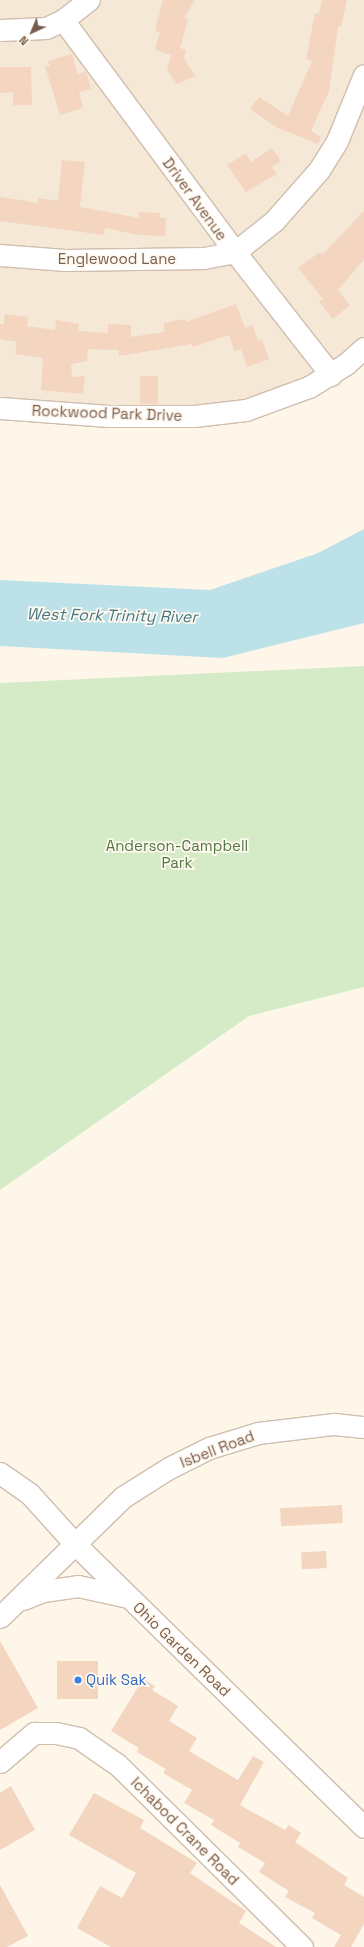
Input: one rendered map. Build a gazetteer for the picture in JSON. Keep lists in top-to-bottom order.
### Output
{
  "streets": {
    "street": [
      "Driver Avenue",
      "Englewood Lane",
      "Rockwood Park Drive",
      "Isbell Road",
      "Ohio Garden Road",
      "Ichabod Crane Road"
    ]
  },
  "crossings": [
    ["Driver Avenue", "Englewood Lane"],
    ["Driver Avenue", "Rockwood Park Drive"],
    ["Isbell Road", "Ohio Garden Road"]
  ],
  "water": ["West Fork Trinity River"],
  "parks": ["Anderson-Campbell Park"],
  "places": ["Quik Sak"],
  "north": "bottom left"
}
